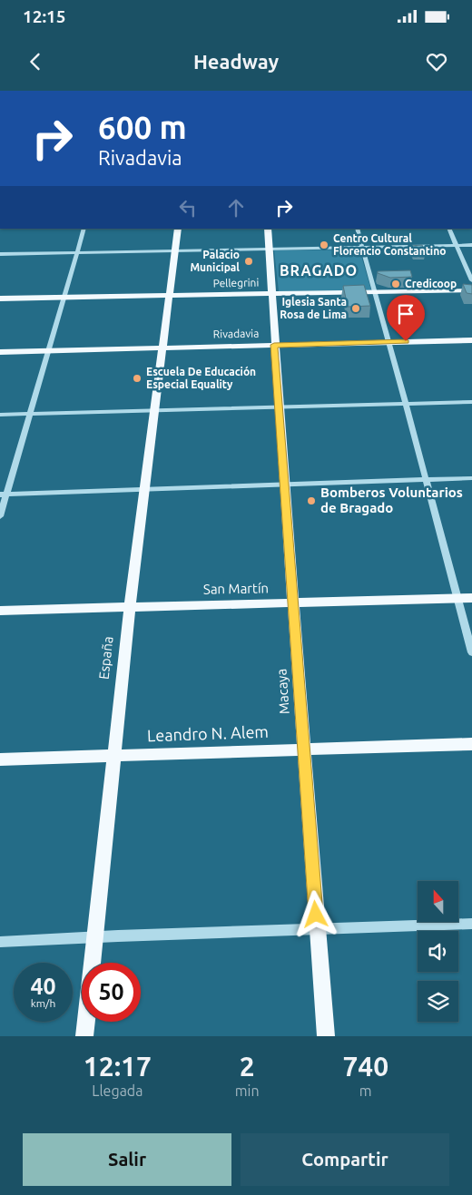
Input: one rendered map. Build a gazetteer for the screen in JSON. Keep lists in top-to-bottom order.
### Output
{
  "streets": {
    "main road": [
      "Pellegrini",
      "Rivadavia",
      "San Martín",
      "España",
      "Macaya",
      "Leandro N. Alem"
    ]
  },
  "crossings": [
    ["Pellegrini", "España"],
    ["Pellegrini", "Macaya"],
    ["Rivadavia", "España"],
    ["Rivadavia", "Macaya"],
    ["San Martín", "España"],
    ["San Martín", "Macaya"],
    ["España", "Leandro N. Alem"],
    ["Macaya", "Leandro N. Alem"]
  ],
  "districts": ["BRAGADO"],
  "places": [
    "Centro Cultural Florencio Constantino",
    "Palacio Municipal",
    "Credicoop",
    "Iglesia Santa Rosa de Lima",
    "Escuela De Educación Especial Equality",
    "Bomberos Voluntarios de Bragado"
  ],
  "north": "top",
  "page": {
    "status": "12:15",
    "header": "Headway",
    "turn": ["600 m", "Rivadavia"],
    "speed": "40 km/h",
    "limit": "50",
    "eta": [
      "12:17",
      "Llegada",
      "2",
      "min",
      "740",
      "m"
    ],
    "buttons": ["Salir", "Compartir"]
  }
}
